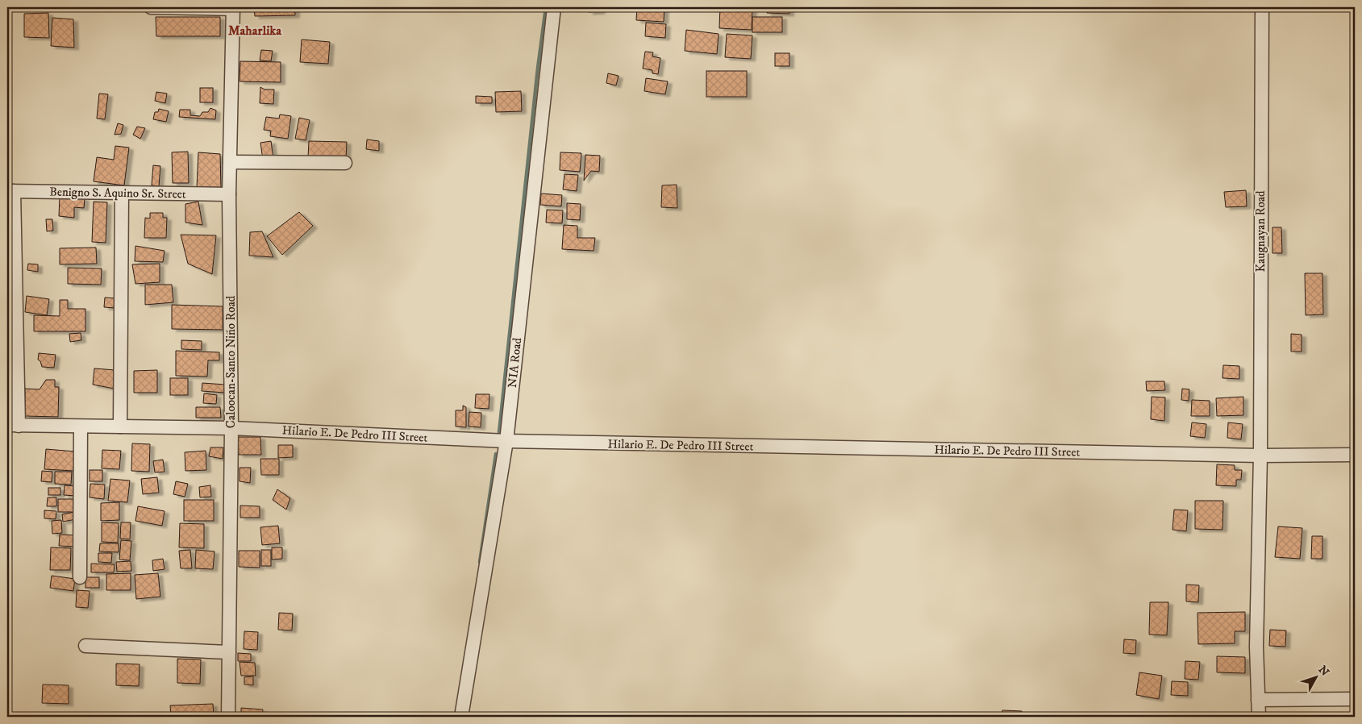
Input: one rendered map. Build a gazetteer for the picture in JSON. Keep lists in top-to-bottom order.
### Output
{
  "streets": {
    "street": [
      "Benigno S. Aquino Sr. Street",
      "Kaugnayan Road",
      "Caloocan-Santo Niño Road",
      "NIA Road",
      "Hilario E. De Pedro III Street"
    ]
  },
  "crossings": [
    ["Benigno S. Aquino Sr. Street", "Caloocan-Santo Niño Road"],
    ["Kaugnayan Road", "Hilario E. De Pedro III Street"],
    ["Caloocan-Santo Niño Road", "Hilario E. De Pedro III Street"],
    ["NIA Road", "Hilario E. De Pedro III Street"]
  ],
  "districts": ["Maharlika"],
  "north": "top right"
}
